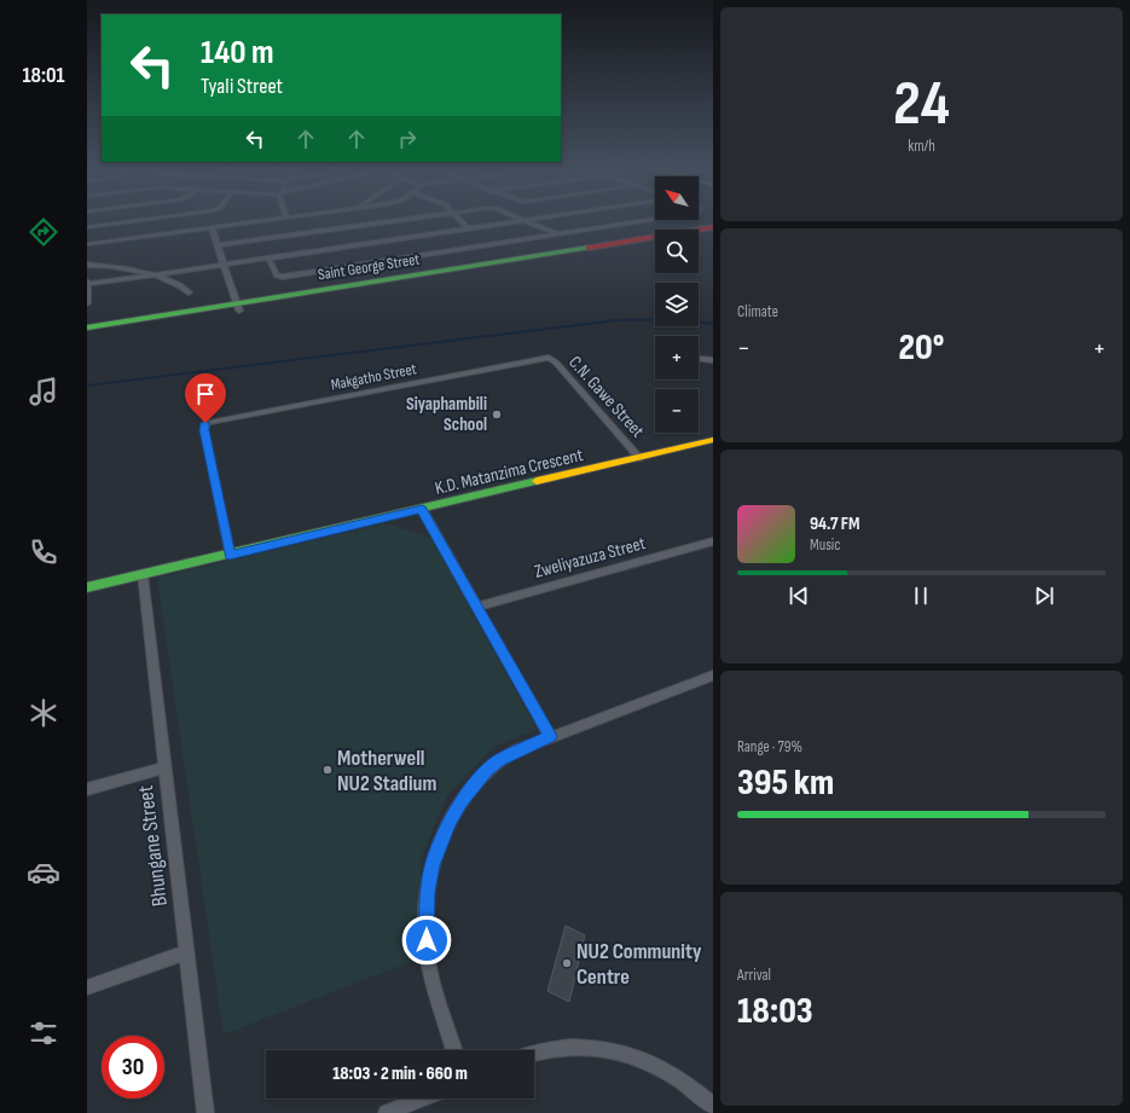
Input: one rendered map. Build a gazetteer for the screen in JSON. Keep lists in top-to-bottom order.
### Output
{
  "streets": {
    "main road": ["Saint George Street", "K.D. Matanzima Crescent"],
    "street": [
      "Makgatho Street",
      "C.N. Gawe Street",
      "Zweliyazuza Street",
      "Bhungane Street"
    ]
  },
  "crossings": [
    ["Makgatho Street", "C.N. Gawe Street"],
    ["Makgatho Street", "K.D. Matanzima Crescent"],
    ["C.N. Gawe Street", "K.D. Matanzima Crescent"],
    ["K.D. Matanzima Crescent", "Bhungane Street"]
  ],
  "places": ["Siyaphambili School", "Motherwell NU2 Stadium", "NU2 Community Centre"],
  "north": "top left",
  "page": {
    "tabs": "18:01",
    "tile": [
      ["24", "km/h"],
      "Climate",
      ["Range · 79%", "395 km"],
      ["Arrival", "18:03"]
    ],
    "turn": ["140 m", "Tyali Street"],
    "map_buttons": ["+", "−"],
    "heat": ["−", "20°", "+"],
    "song": ["94.7 FM", "Music"],
    "limit": "30",
    "trip": "18:03 · 2 min · 660 m"
  }
}
